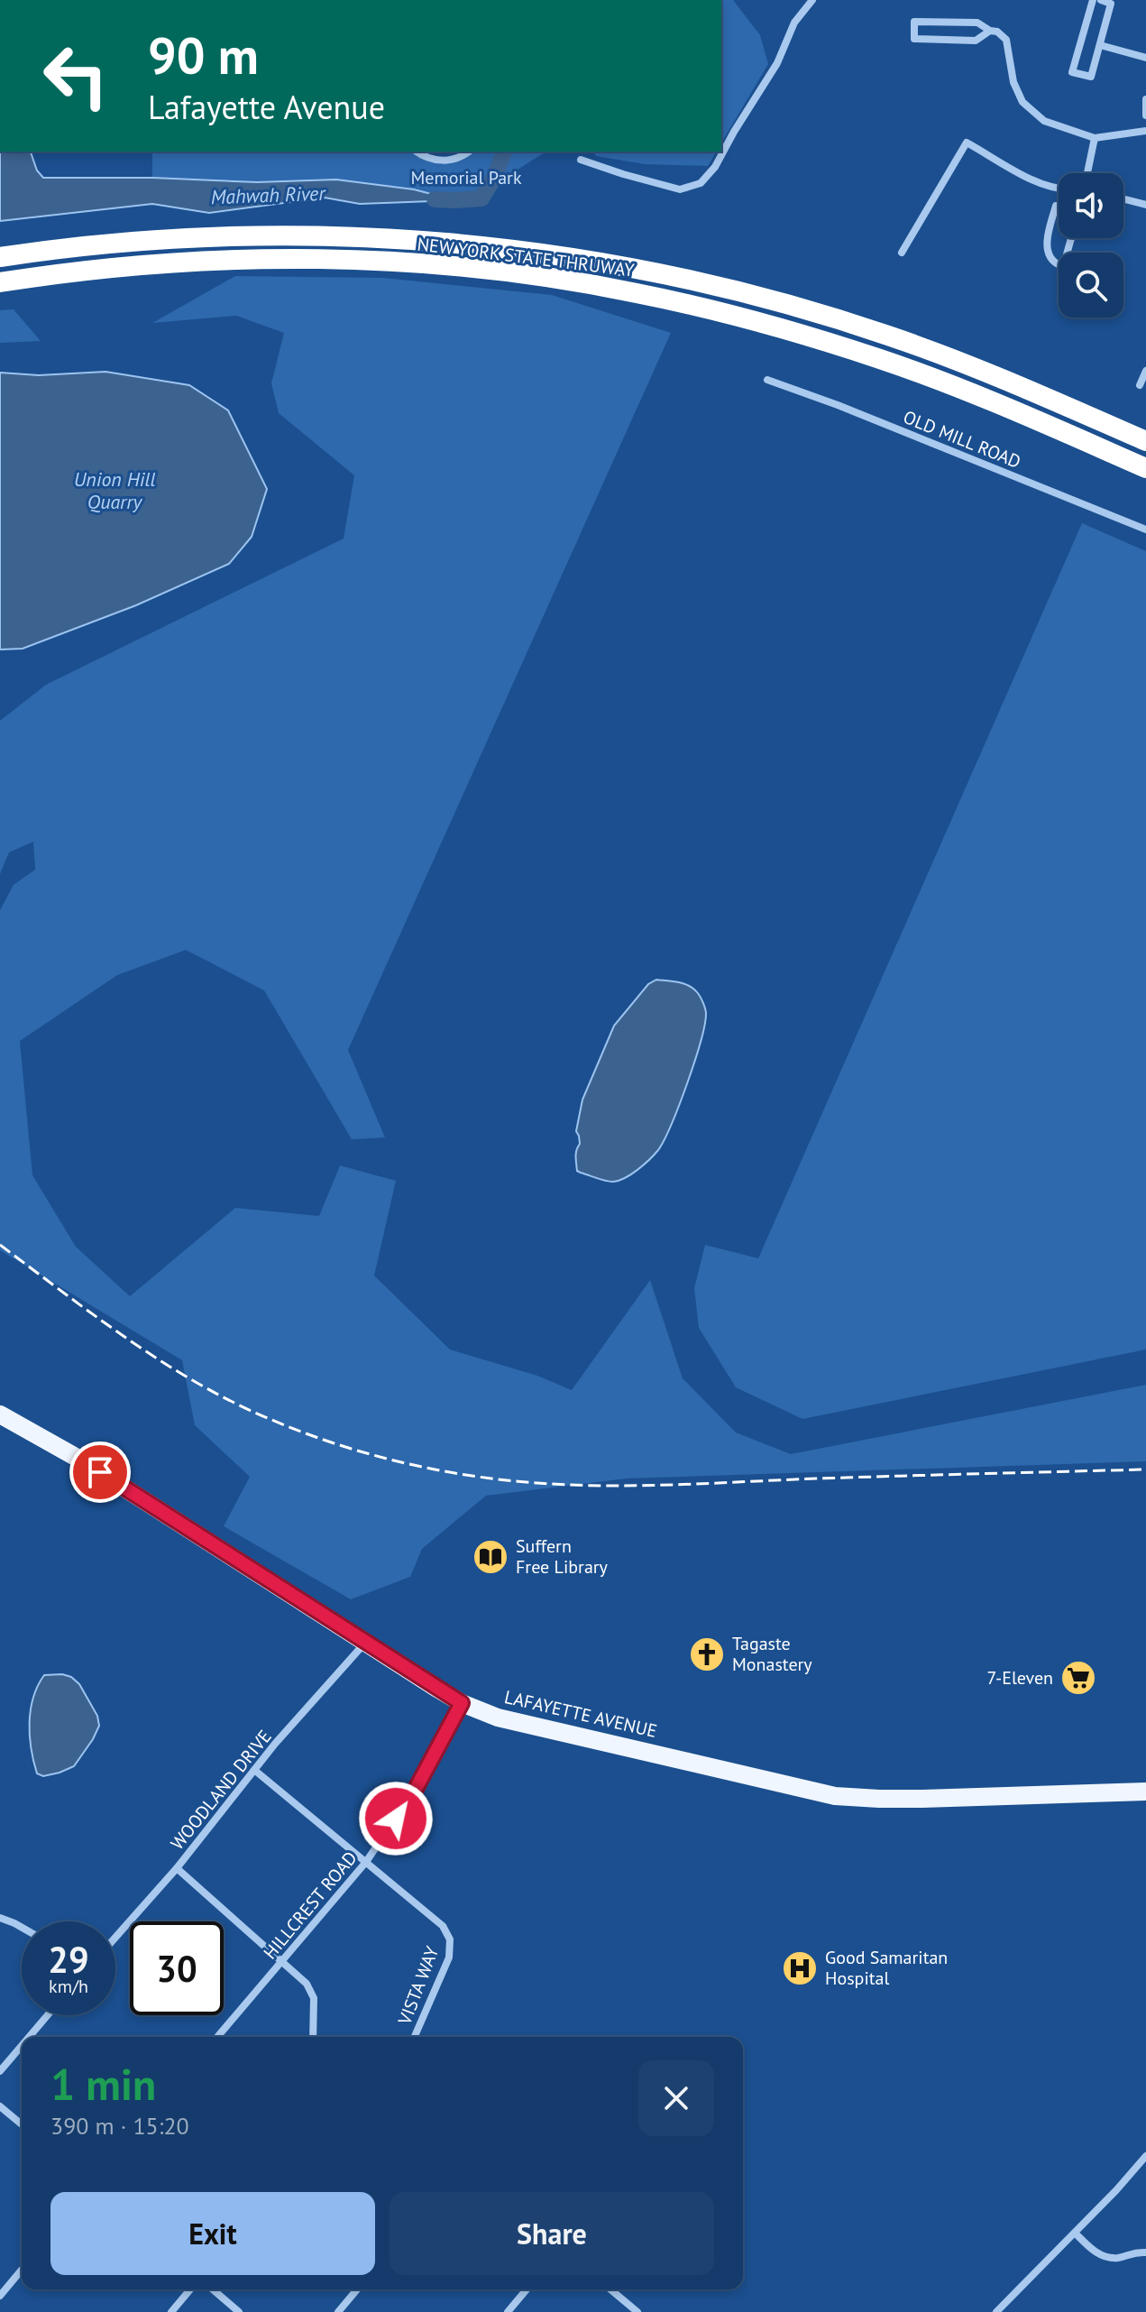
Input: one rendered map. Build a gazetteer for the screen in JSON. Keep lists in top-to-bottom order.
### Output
{
  "streets": {
    "highway": ["NEW YORK STATE THRUWAY"],
    "main road": ["LAFAYETTE AVENUE"],
    "street": [
      "OLD MILL ROAD",
      "WOODLAND DRIVE",
      "HILLCREST ROAD",
      "VISTA WAY"
    ]
  },
  "crossings": [
    ["LAFAYETTE AVENUE", "WOODLAND DRIVE"],
    ["LAFAYETTE AVENUE", "HILLCREST ROAD"],
    ["WOODLAND DRIVE", "VISTA WAY"],
    ["HILLCREST ROAD", "VISTA WAY"]
  ],
  "water": ["Mahwah River", "Union Hill Quarry"],
  "parks": ["Memorial Park"],
  "places": {
    "library": ["Suffern Free Library"],
    "church": ["Tagaste Monastery"],
    "supermarket": ["7-Eleven"],
    "hospital": ["Good Samaritan Hospital"]
  },
  "page": {
    "turn": ["90 m", "Lafayette Avenue"],
    "speed": "29 km/h",
    "limit": "30",
    "heading": ["1 min", "390 m · 15:20"],
    "buttons": ["Exit", "Share"]
  }
}
